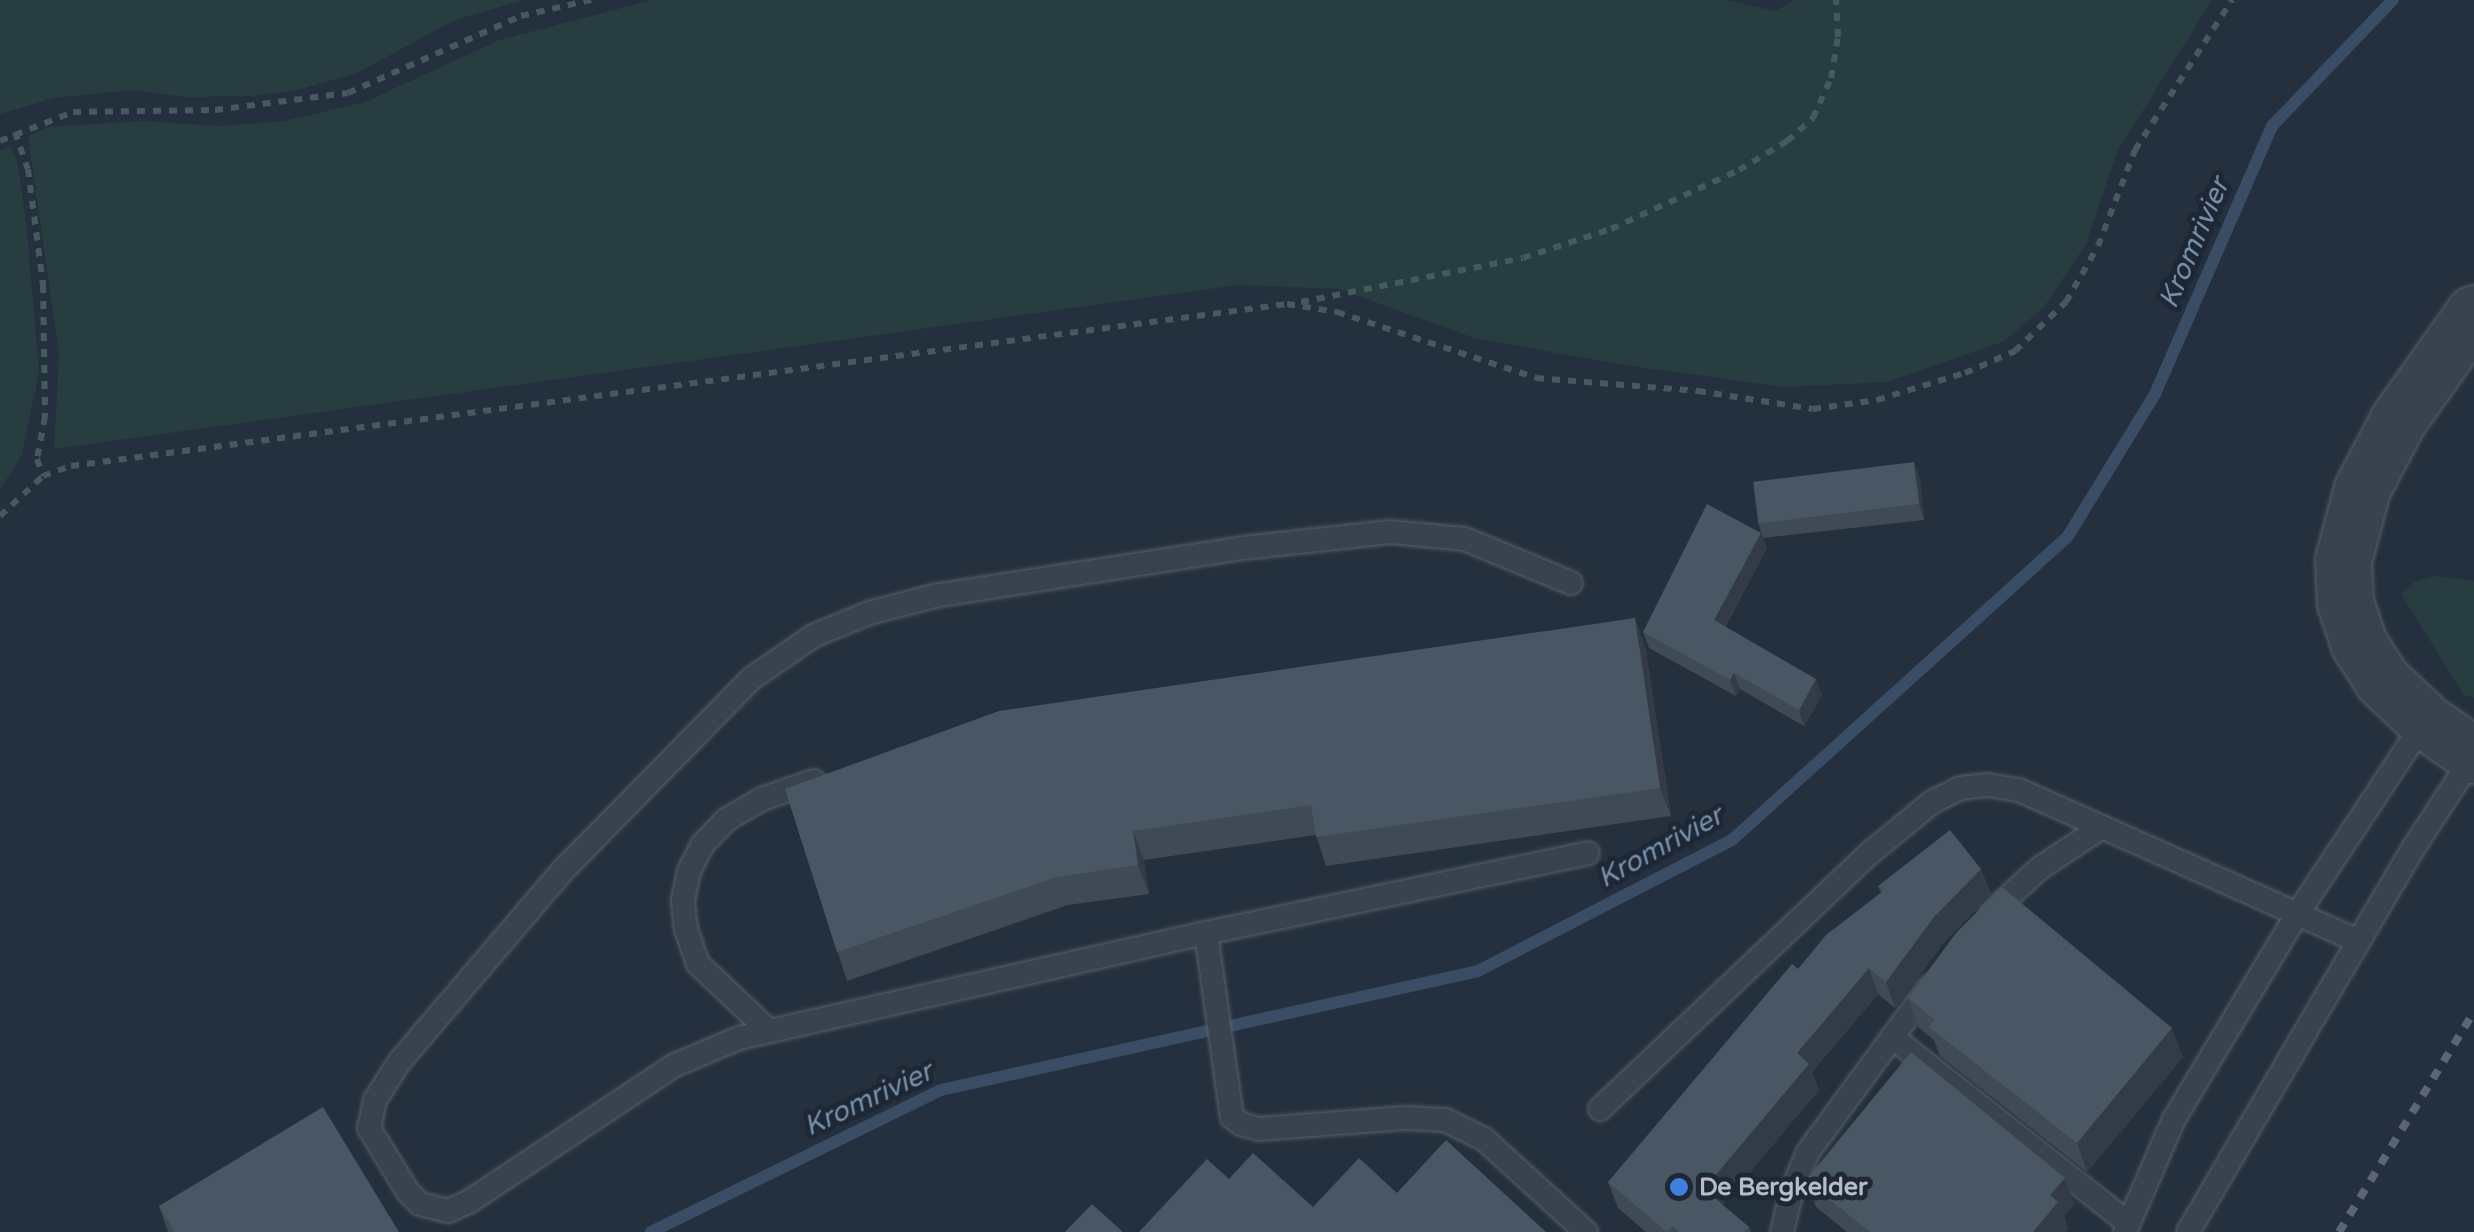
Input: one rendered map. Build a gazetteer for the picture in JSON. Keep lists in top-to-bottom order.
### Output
{
  "water": ["Kromrivier"],
  "places": ["De Bergkelder"]
}
